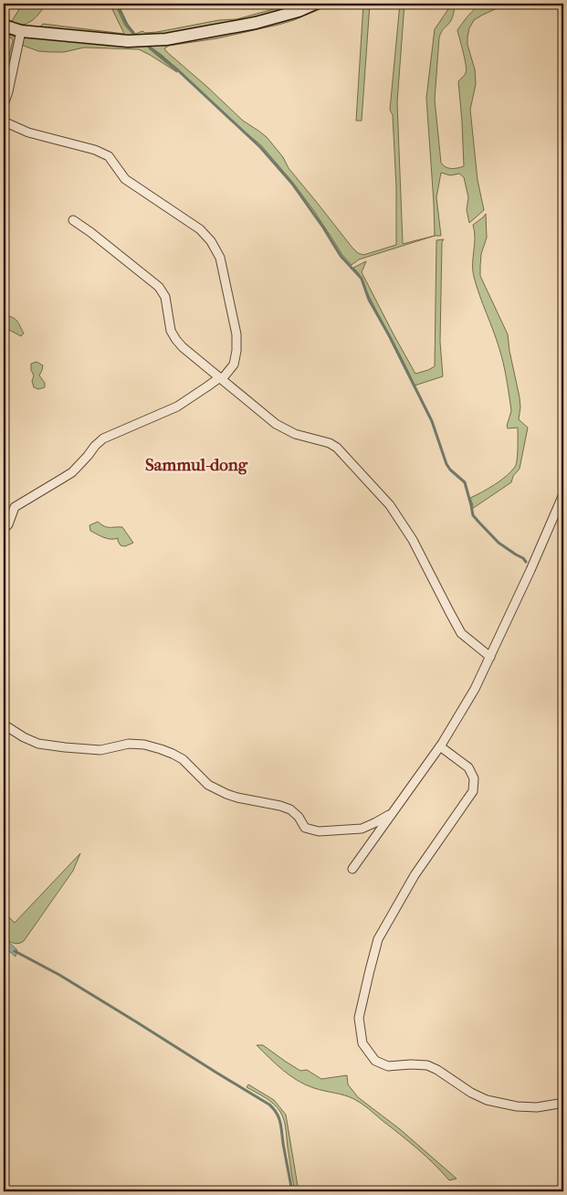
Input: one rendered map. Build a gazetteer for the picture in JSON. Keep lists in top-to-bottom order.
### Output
{
  "districts": ["Sammul-dong"]
}
